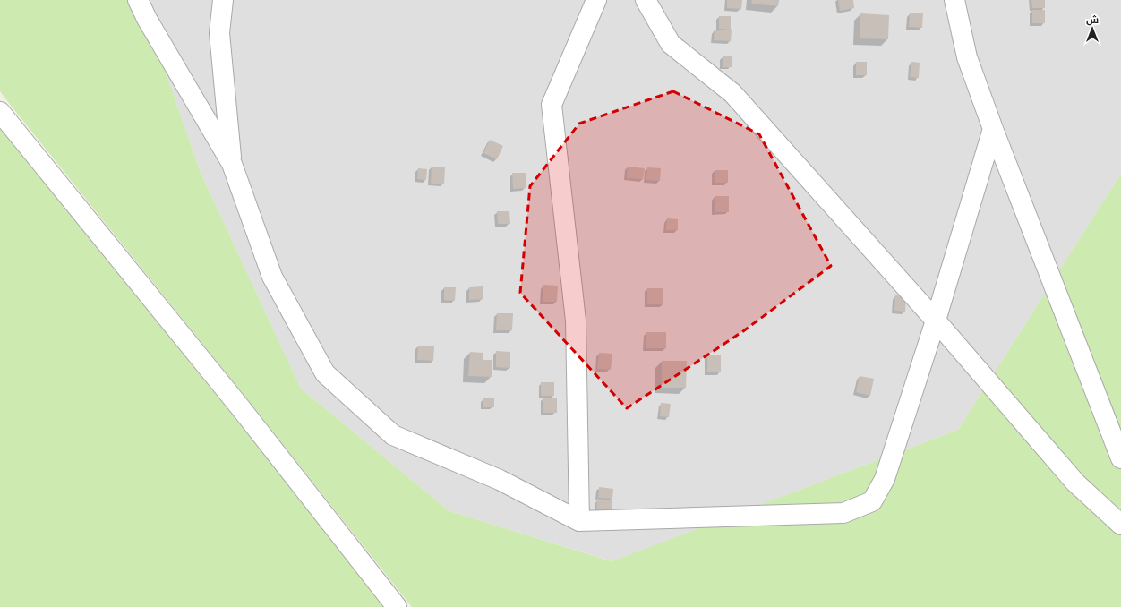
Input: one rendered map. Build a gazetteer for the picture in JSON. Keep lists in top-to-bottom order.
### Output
{
  "north": "top"
}
